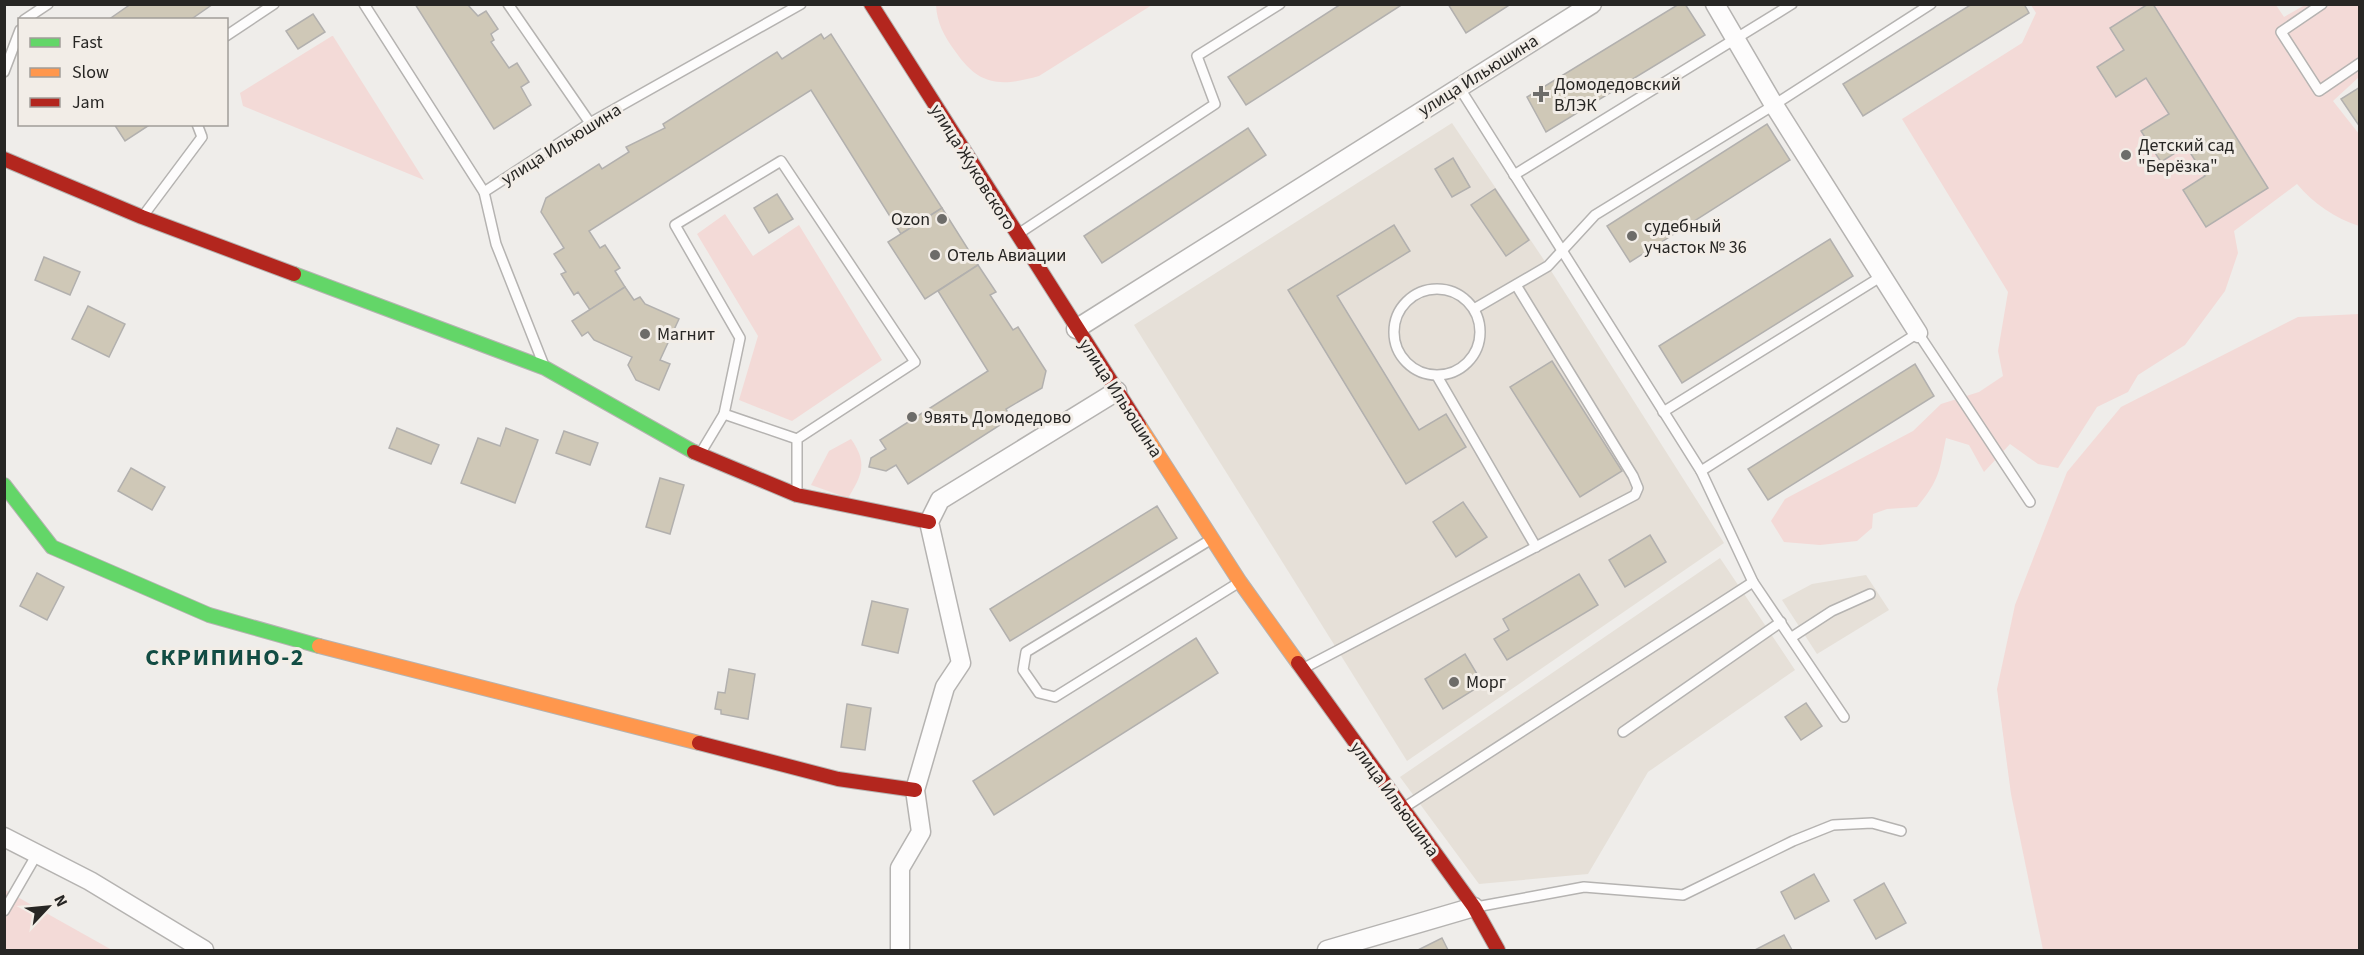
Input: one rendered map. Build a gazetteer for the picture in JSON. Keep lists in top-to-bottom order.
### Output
{
  "streets": {
    "street": ["улица Ильюшина", "улица Жуковского"]
  },
  "crossings": [
    ["улица Ильюшина", "улица Жуковского"]
  ],
  "districts": ["СКРИПИНО-2"],
  "places": {
    "health": ["Домодедовский ВЛЭК"],
    "other": [
      "Детский сад \"Берёзка\"",
      "Ozon",
      "судебный участок № 36",
      "Отель Авиации",
      "Магнит",
      "9вять Домодедово",
      "Морг"
    ]
  },
  "legend": ["Fast", "Slow", "Jam"],
  "north": "top right"
}
